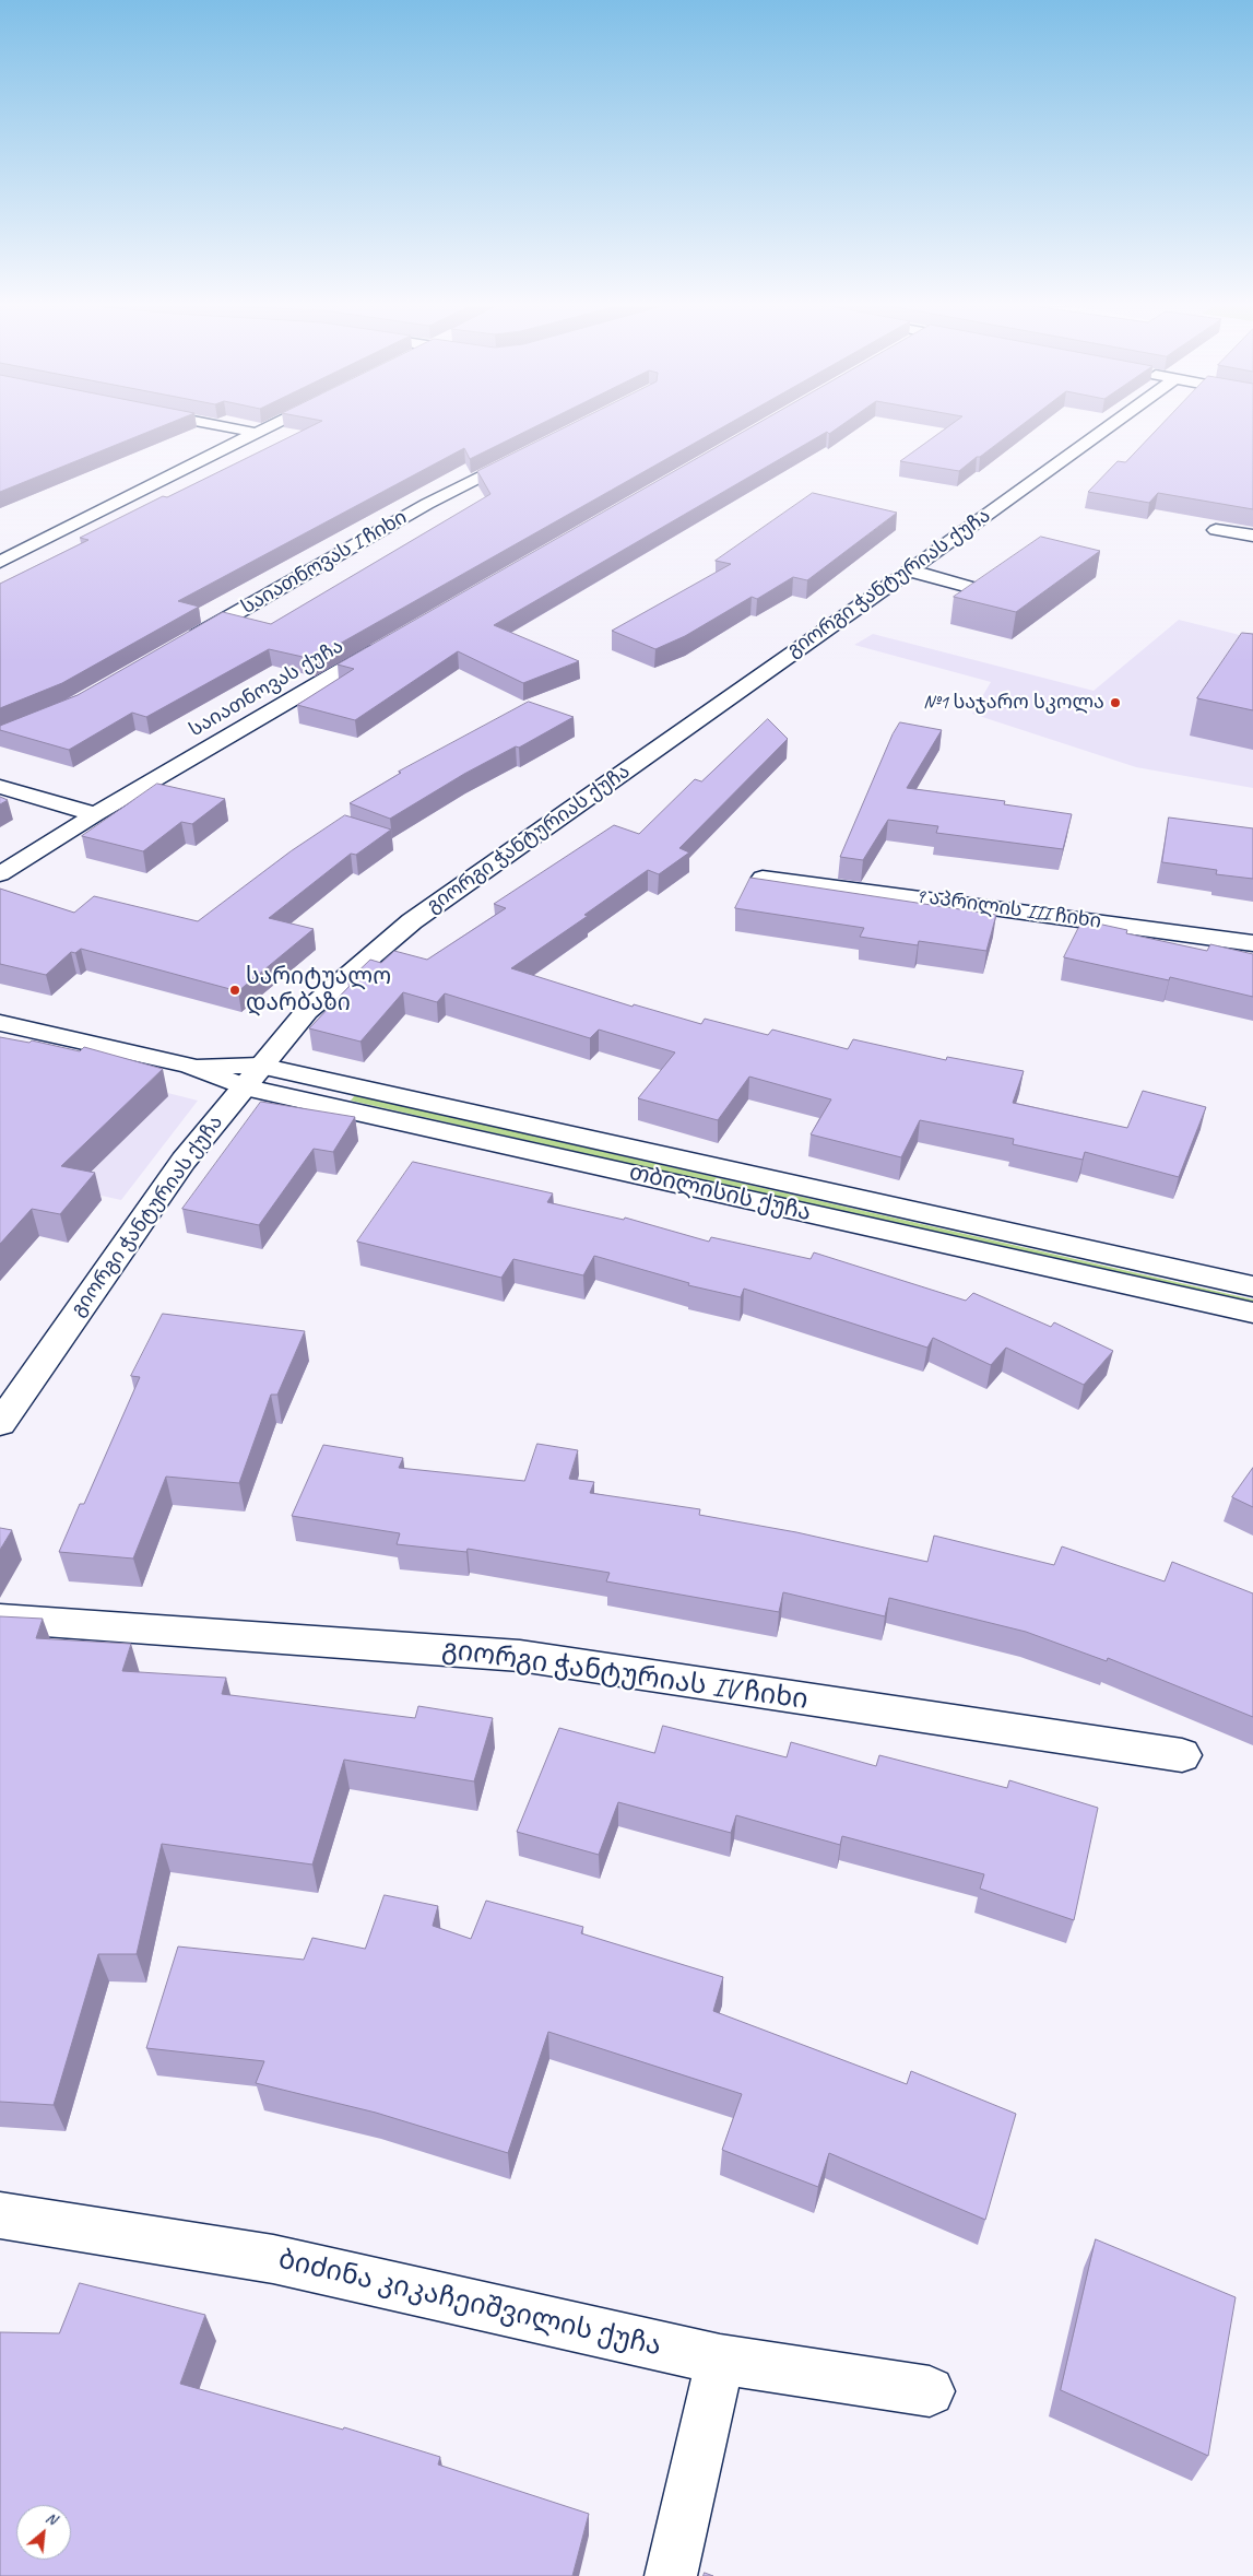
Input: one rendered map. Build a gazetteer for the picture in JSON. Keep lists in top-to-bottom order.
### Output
{
  "streets": {
    "street": [
      "საიათნოვას I ჩიხი",
      "გიორგი ჭანტურიას ქუჩა",
      "საიათნოვას ქუჩა",
      "9 აპრილის III ჩიხი",
      "თბილისის ქუჩა",
      "გიორგი ჭანტურიას IV ჩიხი",
      "ბიძინა კიკაჩეიშვილის ქუჩა"
    ]
  },
  "crossings": [
    ["გიორგი ჭანტურიას ქუჩა", "თბილისის ქუჩა"]
  ],
  "places": ["№1 საჯარო სკოლა", "სარიტუალო დარბაზი"],
  "north": "top right"
}
